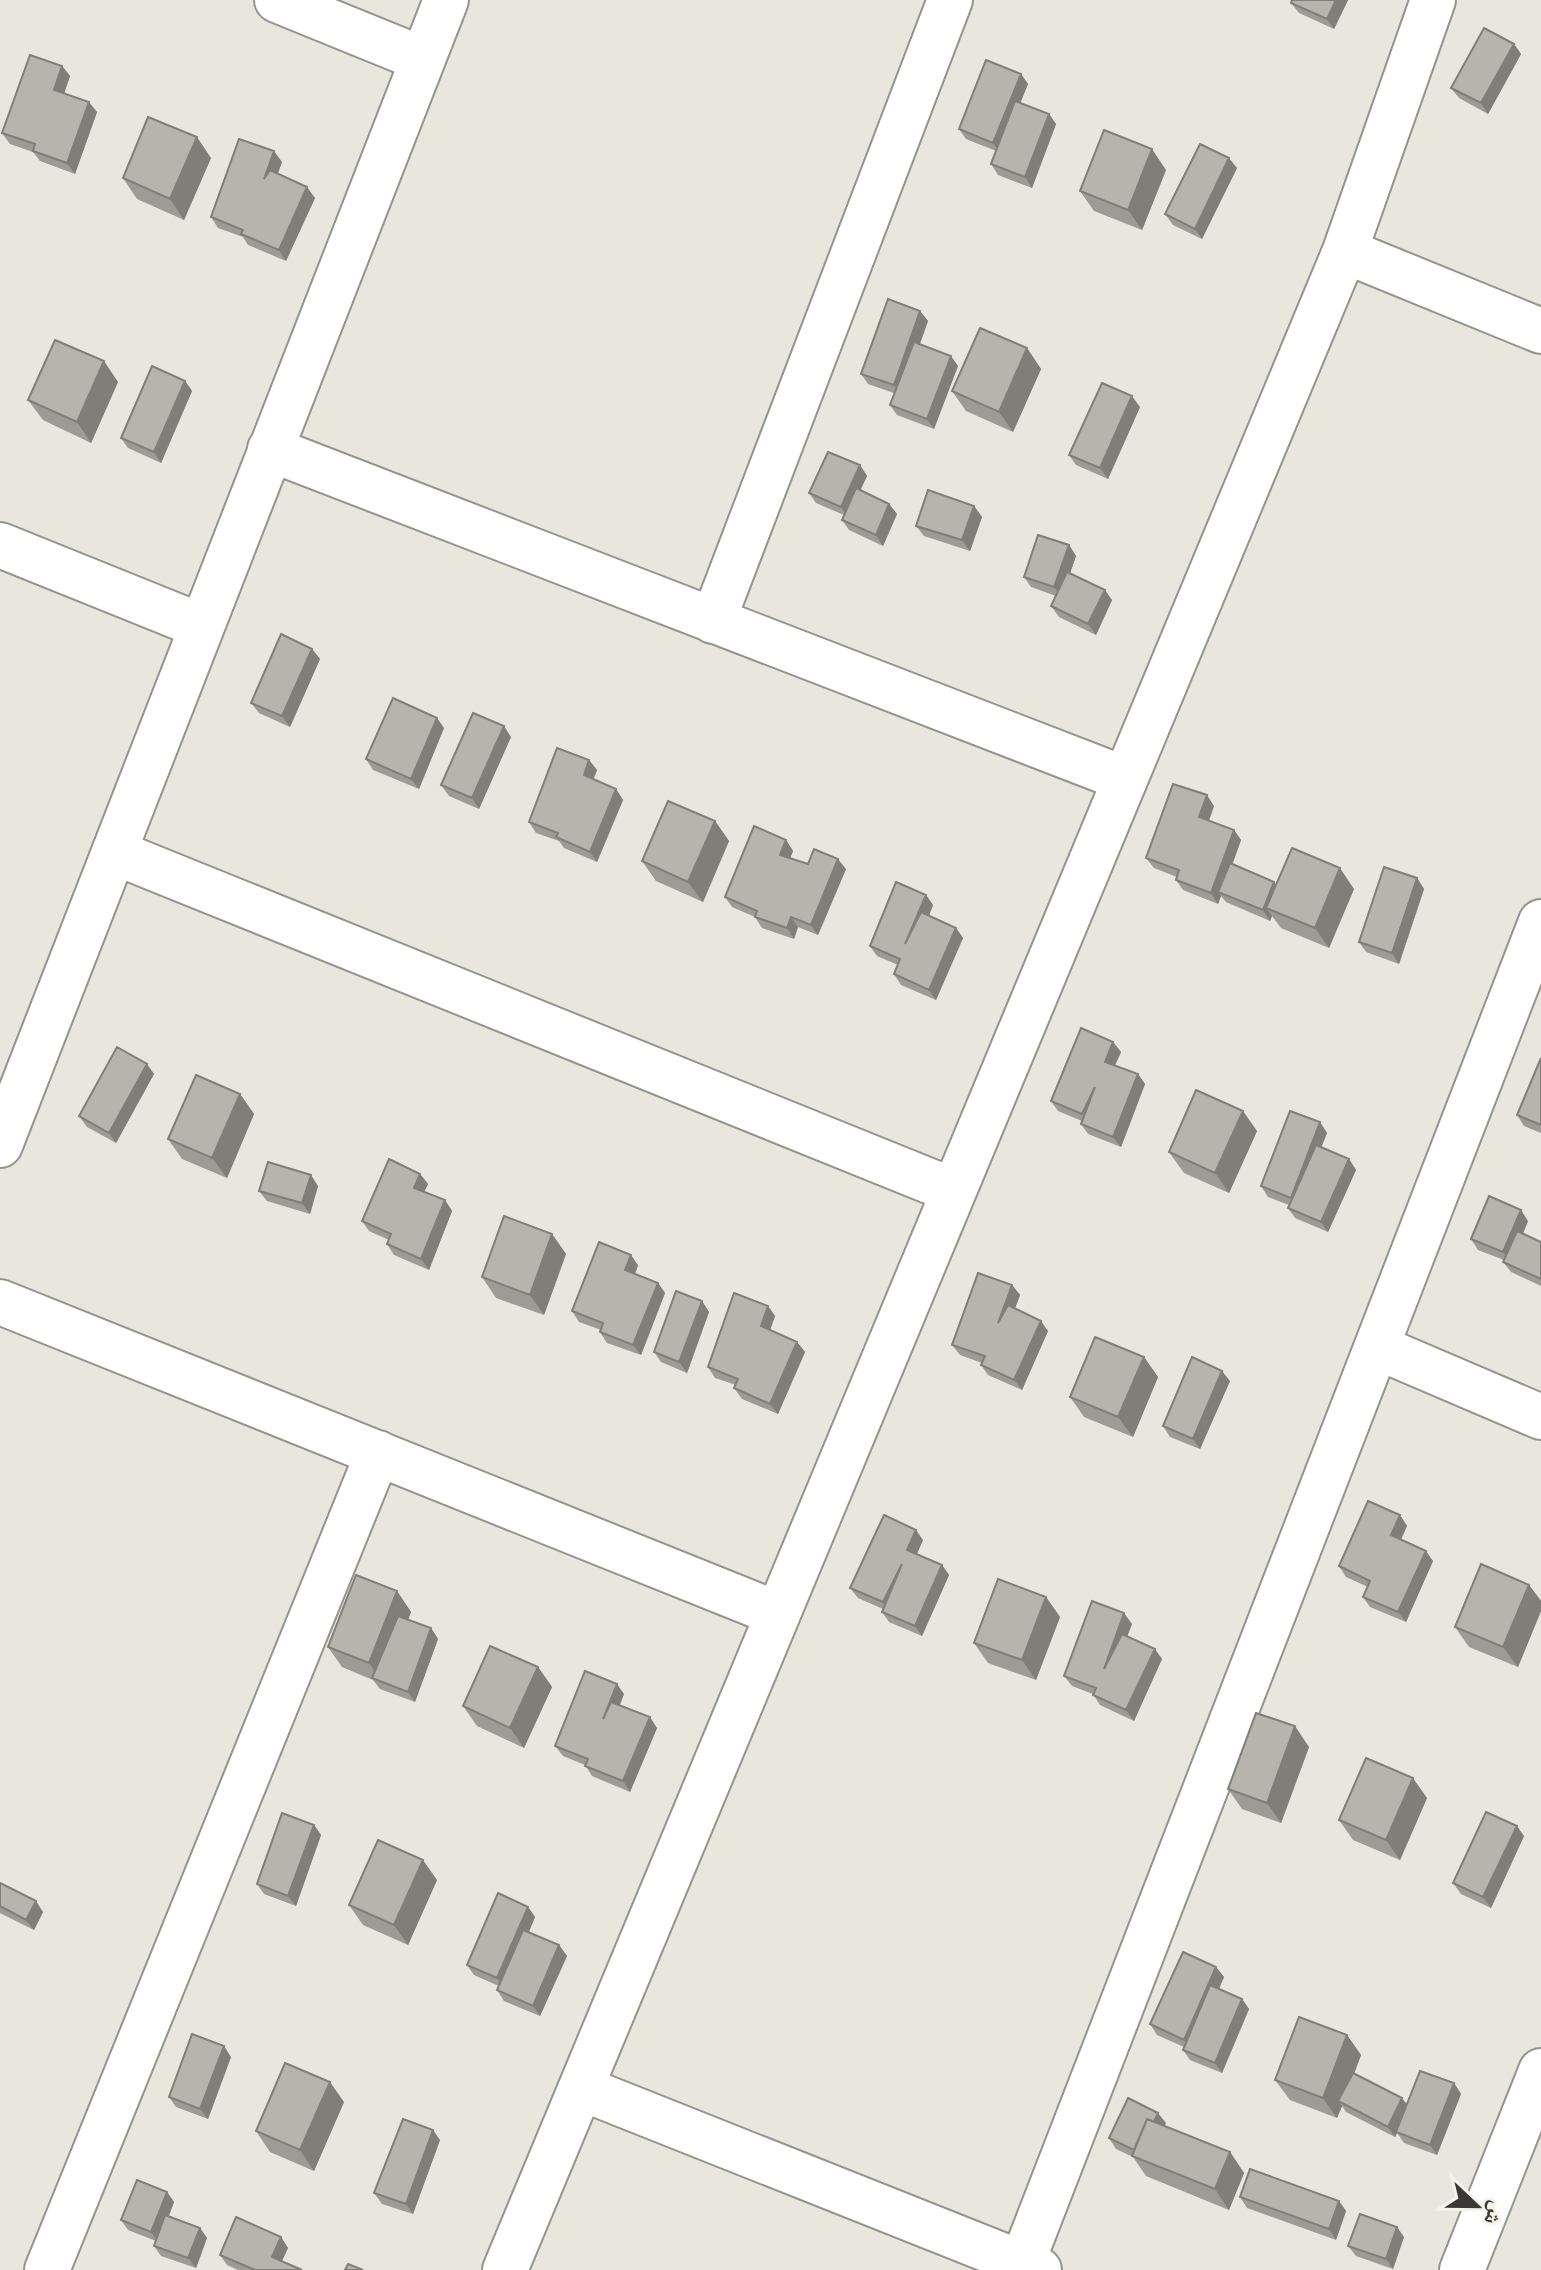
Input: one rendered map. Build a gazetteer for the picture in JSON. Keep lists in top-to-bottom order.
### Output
{
  "north": "right"
}
